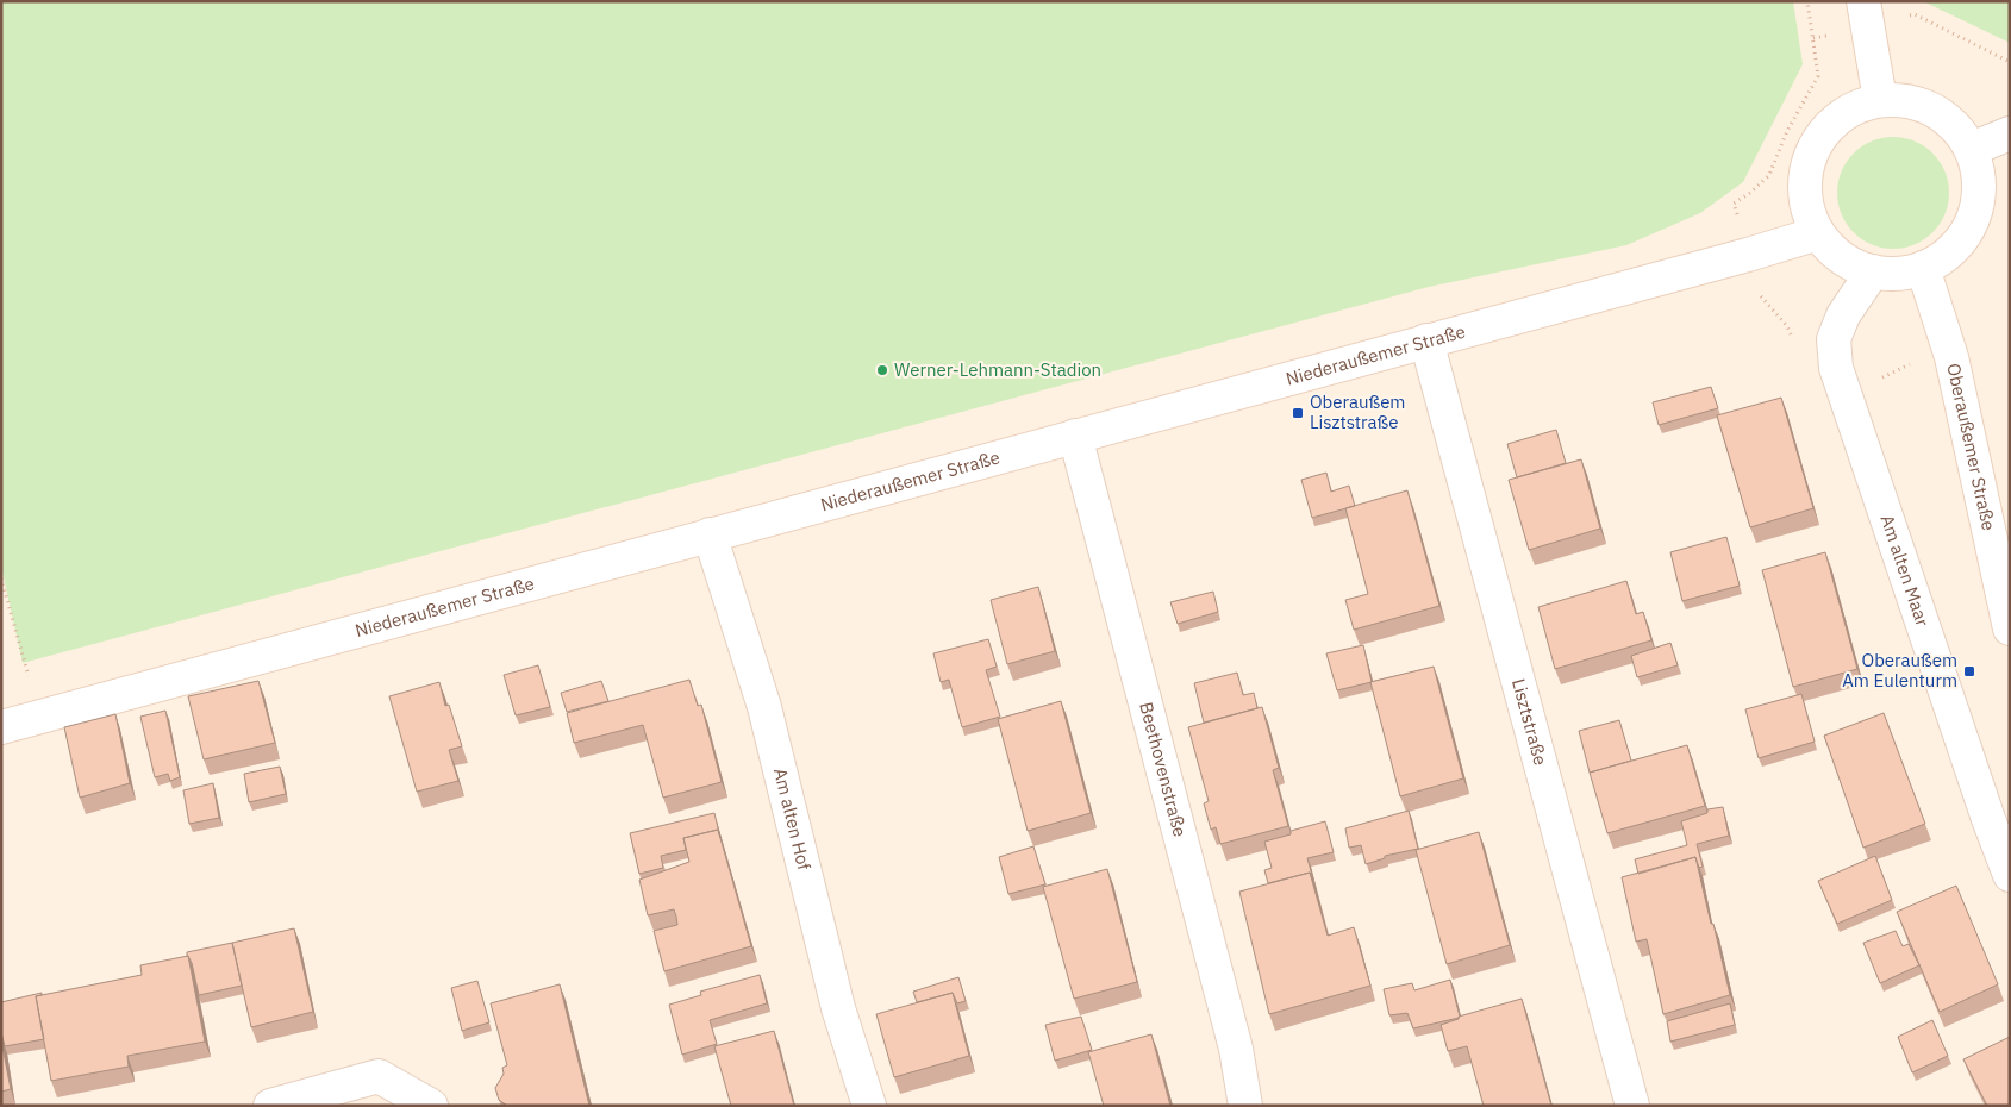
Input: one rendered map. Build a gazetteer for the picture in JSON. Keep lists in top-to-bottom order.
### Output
{
  "streets": {
    "street": [
      "Niederaußemer Straße",
      "Oberaußemer Straße",
      "Am alten Maar",
      "Lisztstraße",
      "Beethovenstraße",
      "Am alten Hof"
    ]
  },
  "crossings": [
    ["Niederaußemer Straße", "Oberaußemer Straße"],
    ["Niederaußemer Straße", "Am alten Maar"],
    ["Niederaußemer Straße", "Lisztstraße"],
    ["Niederaußemer Straße", "Beethovenstraße"],
    ["Niederaußemer Straße", "Am alten Hof"],
    ["Oberaußemer Straße", "Am alten Maar"]
  ],
  "places": {
    "other": ["Werner-Lehmann-Stadion"],
    "transit": ["Oberaußem Lisztstraße", "Oberaußem Am Eulenturm"]
  }
}
